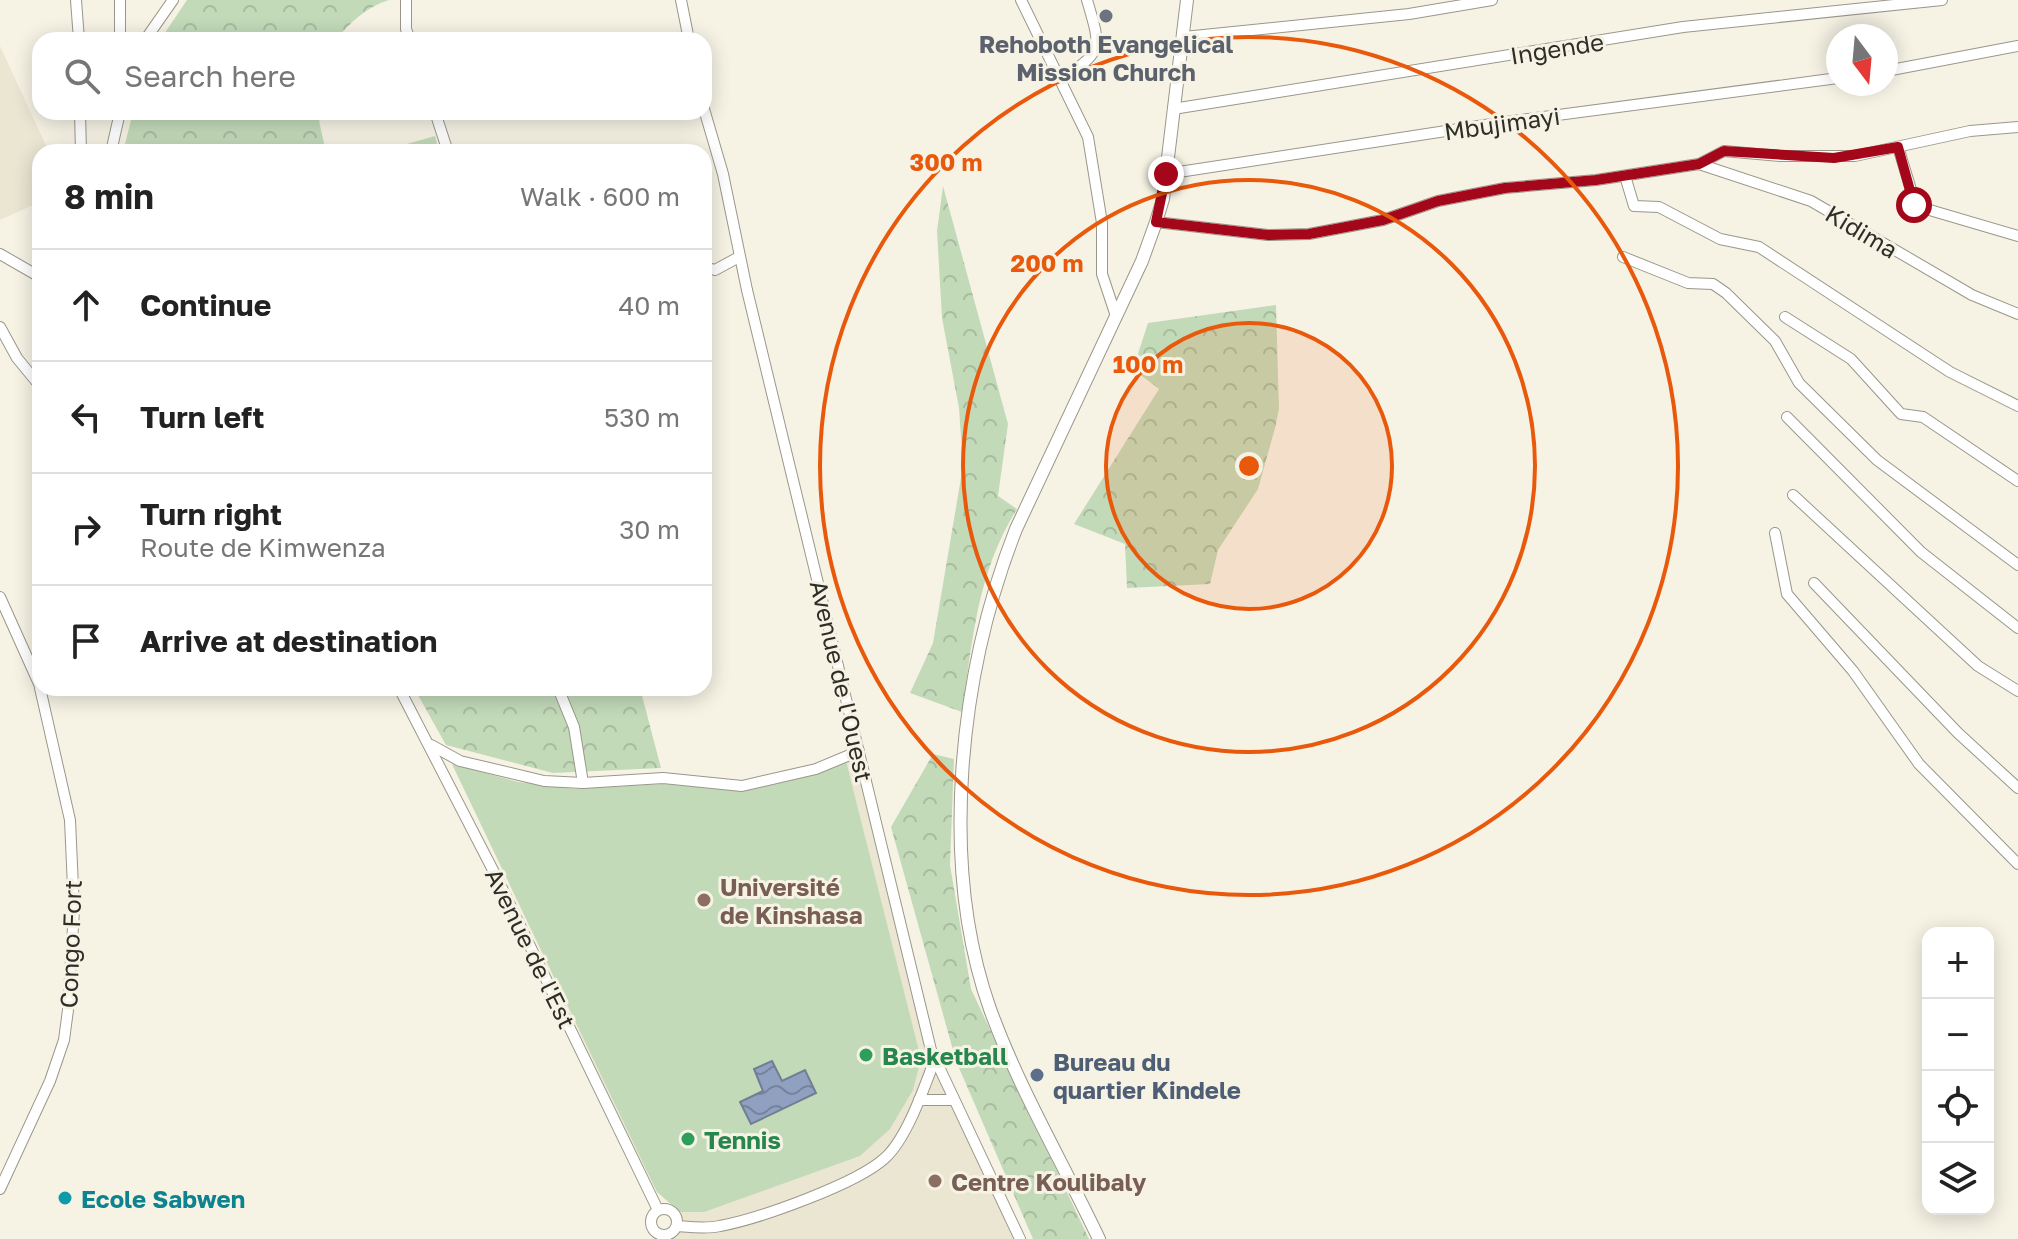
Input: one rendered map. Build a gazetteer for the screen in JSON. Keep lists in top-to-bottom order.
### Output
{
  "streets": {
    "street": [
      "Ingende",
      "Mbujimayi",
      "Kidima",
      "Avenue de l'Ouest",
      "Congo Fort",
      "Avenue de l'Est"
    ]
  },
  "places": [
    "Rehoboth Evangelical Mission Church",
    "Université de Kinshasa",
    "Basketball",
    "Bureau du quartier Kindele",
    "Tennis",
    "Centre Koulibaly",
    "Ecole Sabwen"
  ],
  "north": "bottom",
  "page": {
    "search": "Search here",
    "heading": ["8 min", "Walk · 600 m"],
    "list": [
      ["Continue", "40 m"],
      ["Turn left", "530 m"],
      ["Turn right", "Route de Kimwenza", "30 m"],
      "Arrive at destination"
    ],
    "map_buttons": ["+", "−"]
  },
  "rings": ["300 m", "200 m", "100 m"]
}
